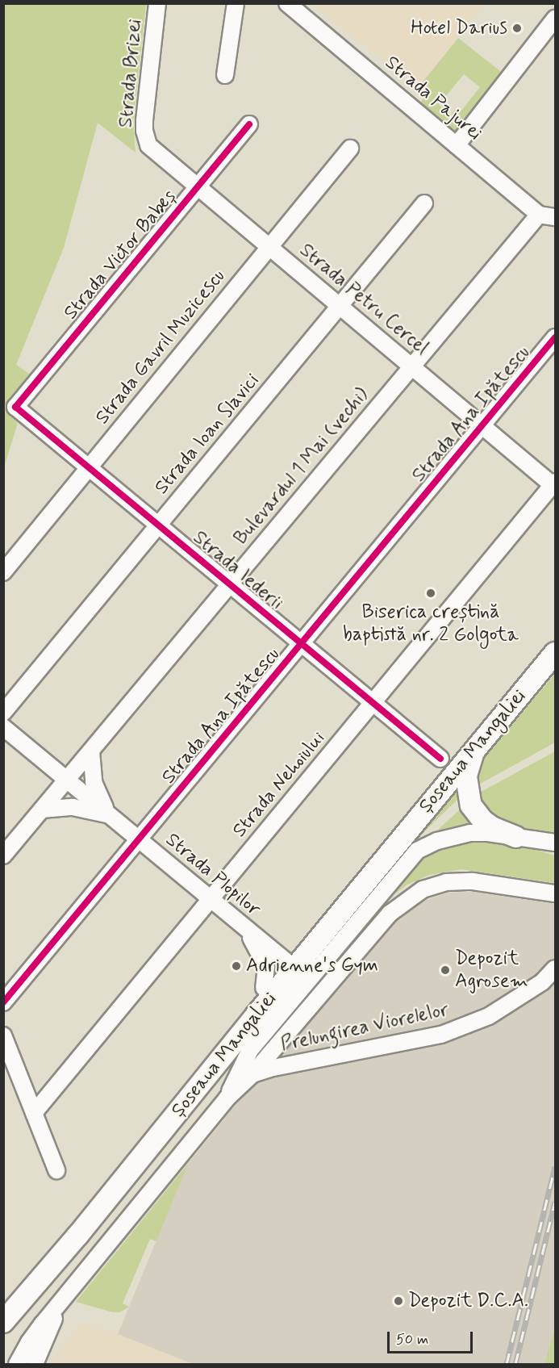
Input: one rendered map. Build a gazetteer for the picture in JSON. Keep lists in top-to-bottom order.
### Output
{
  "streets": {
    "main road": ["Șoseaua Mangaliei"],
    "street": [
      "Strada Brizei",
      "Strada Pajurei",
      "Strada Victor Babeș",
      "Strada Petru Cercel",
      "Strada Gavril Muzicescu",
      "Strada Ana Ipătescu",
      "Strada Ioan Slavici",
      "Bulevardul 1 Mai (vechi)",
      "Strada Iederii",
      "Strada Nehoiului",
      "Strada Plopilor",
      "Prelungirea Viorelelor"
    ]
  },
  "crossings": [
    ["Strada Brizei", "Strada Petru Cercel"],
    ["Strada Pajurei", "Bulevardul 1 Mai (vechi)"],
    ["Strada Victor Babeș", "Strada Petru Cercel"],
    ["Strada Victor Babeș", "Strada Iederii"],
    ["Strada Petru Cercel", "Strada Gavril Muzicescu"],
    ["Strada Petru Cercel", "Strada Ana Ipătescu"],
    ["Strada Petru Cercel", "Strada Ioan Slavici"],
    ["Strada Petru Cercel", "Bulevardul 1 Mai (vechi)"],
    ["Strada Petru Cercel", "Strada Nehoiului"],
    ["Strada Gavril Muzicescu", "Strada Iederii"],
    ["Strada Ana Ipătescu", "Strada Iederii"],
    ["Strada Ana Ipătescu", "Strada Plopilor"],
    ["Strada Ioan Slavici", "Strada Iederii"],
    ["Bulevardul 1 Mai (vechi)", "Strada Iederii"],
    ["Bulevardul 1 Mai (vechi)", "Strada Plopilor"],
    ["Strada Iederii", "Strada Nehoiului"],
    ["Șoseaua Mangaliei", "Strada Plopilor"],
    ["Șoseaua Mangaliei", "Prelungirea Viorelelor"],
    ["Strada Nehoiului", "Strada Plopilor"]
  ],
  "places": [
    "Hotel Darius",
    "Biserica creștină baptistă nr. 2 Golgota",
    "Adrienne's Gym",
    "Depozit Agrosem",
    "Depozit D.C.A."
  ],
  "scale_bar": "50 m"
}
